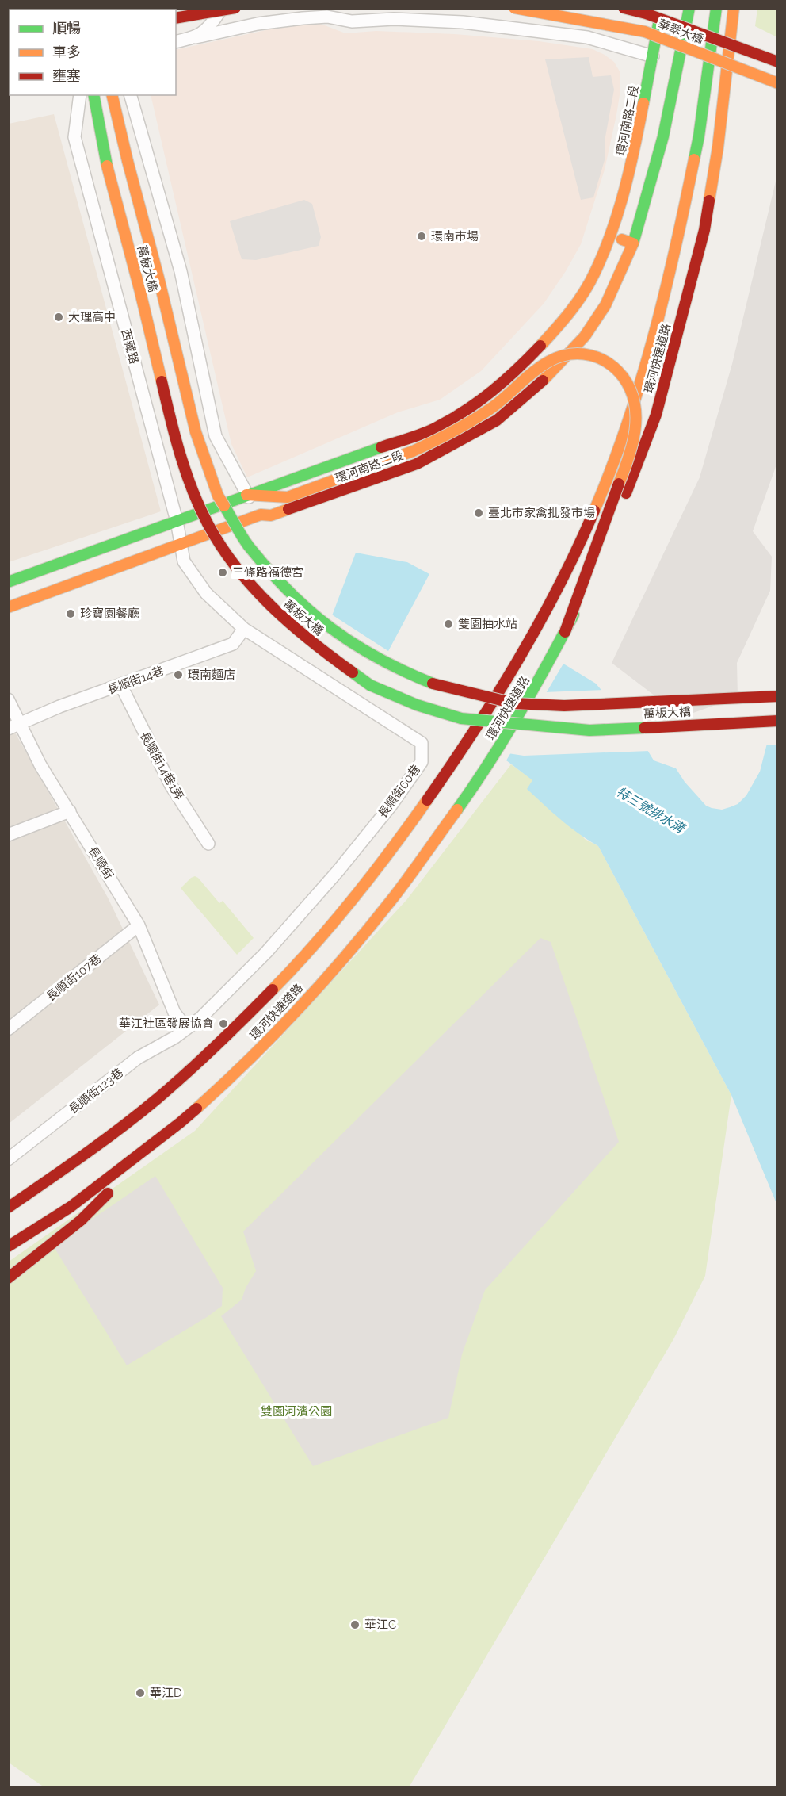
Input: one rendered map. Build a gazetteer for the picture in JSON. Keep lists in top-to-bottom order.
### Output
{
  "streets": {
    "main road": [
      "華翠大橋",
      "環河南路二段",
      "萬板大橋",
      "環河快速道路"
    ],
    "street": [
      "西藏路",
      "長順街14巷",
      "長順街14巷1弄",
      "長順街60巷",
      "長順街",
      "長順街107巷",
      "長順街123巷"
    ]
  },
  "crossings": [
    ["環河南路二段", "西藏路"],
    ["環河南路二段", "長順街60巷"],
    ["西藏路", "長順街60巷"],
    ["長順街14巷", "長順街14巷1弄"],
    ["長順街14巷", "長順街60巷"],
    ["長順街14巷", "長順街"],
    ["長順街60巷", "長順街"],
    ["長順街60巷", "長順街123巷"],
    ["長順街", "長順街107巷"],
    ["長順街", "長順街123巷"]
  ],
  "water": ["特三號排水溝"],
  "parks": ["雙園河濱公園"],
  "places": [
    "環南市場",
    "大理高中",
    "臺北市家禽批發市場",
    "三條路福德宮",
    "珍寶園餐廳",
    "雙園抽水站",
    "環南麵店",
    "華江社區發展協會",
    "華江C",
    "華江D"
  ],
  "legend": ["順暢", "車多", "壅塞"]
}
